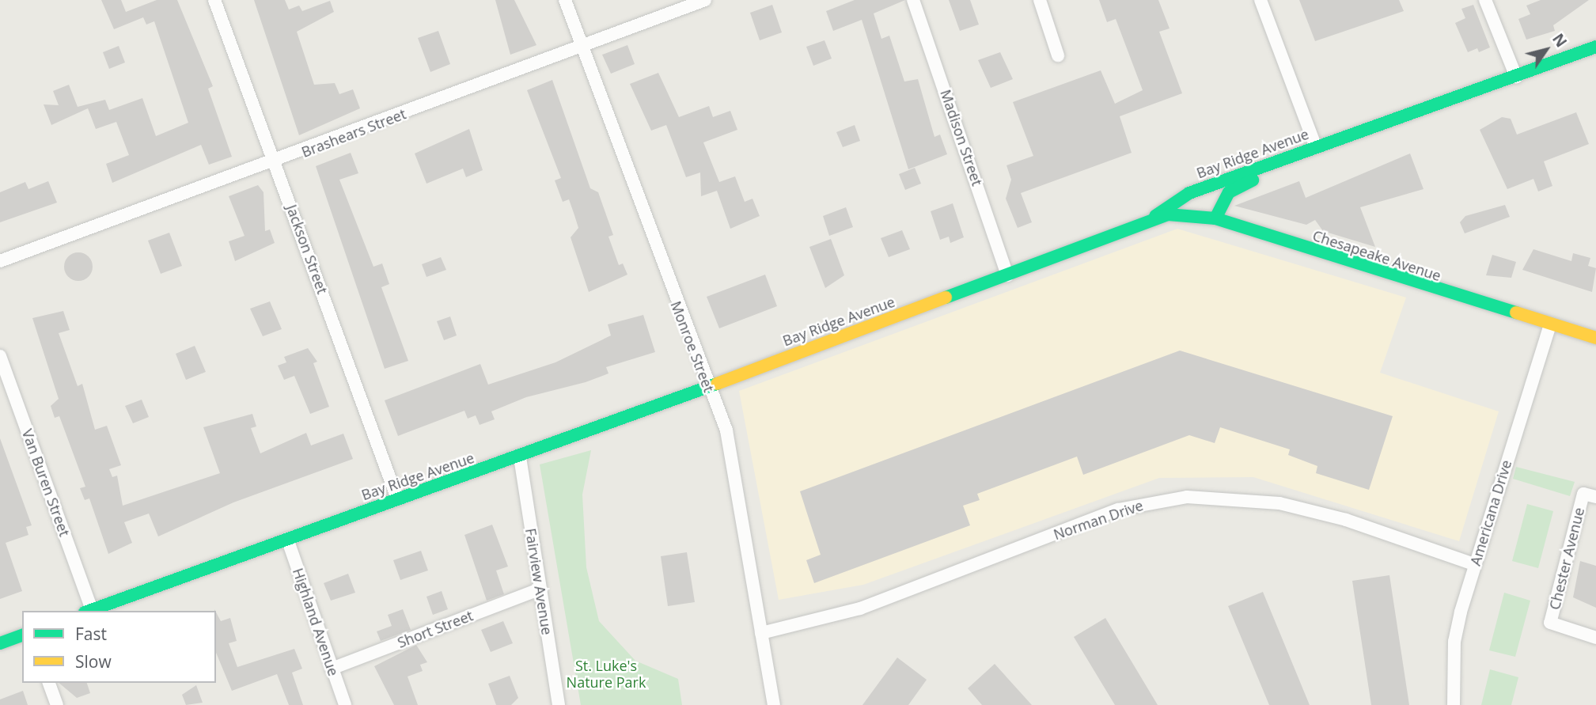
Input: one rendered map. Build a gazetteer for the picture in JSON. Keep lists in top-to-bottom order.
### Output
{
  "streets": {
    "main road": ["Bay Ridge Avenue", "Chesapeake Avenue"],
    "street": [
      "Brashears Street",
      "Madison Street",
      "Jackson Street",
      "Monroe Street",
      "Van Buren Street",
      "Americana Drive",
      "Norman Drive",
      "Chester Avenue",
      "Fairview Avenue",
      "Highland Avenue",
      "Short Street"
    ]
  },
  "crossings": [
    ["Brashears Street", "Jackson Street"],
    ["Brashears Street", "Monroe Street"],
    ["Madison Street", "Bay Ridge Avenue"],
    ["Bay Ridge Avenue", "Jackson Street"],
    ["Bay Ridge Avenue", "Chesapeake Avenue"],
    ["Bay Ridge Avenue", "Monroe Street"],
    ["Bay Ridge Avenue", "Van Buren Street"],
    ["Bay Ridge Avenue", "Fairview Avenue"],
    ["Bay Ridge Avenue", "Highland Avenue"],
    ["Chesapeake Avenue", "Americana Drive"],
    ["Monroe Street", "Norman Drive"],
    ["Americana Drive", "Norman Drive"],
    ["Fairview Avenue", "Short Street"],
    ["Highland Avenue", "Short Street"]
  ],
  "parks": ["St. Luke's Nature Park"],
  "legend": ["Fast", "Slow"],
  "north": "top right"
}
